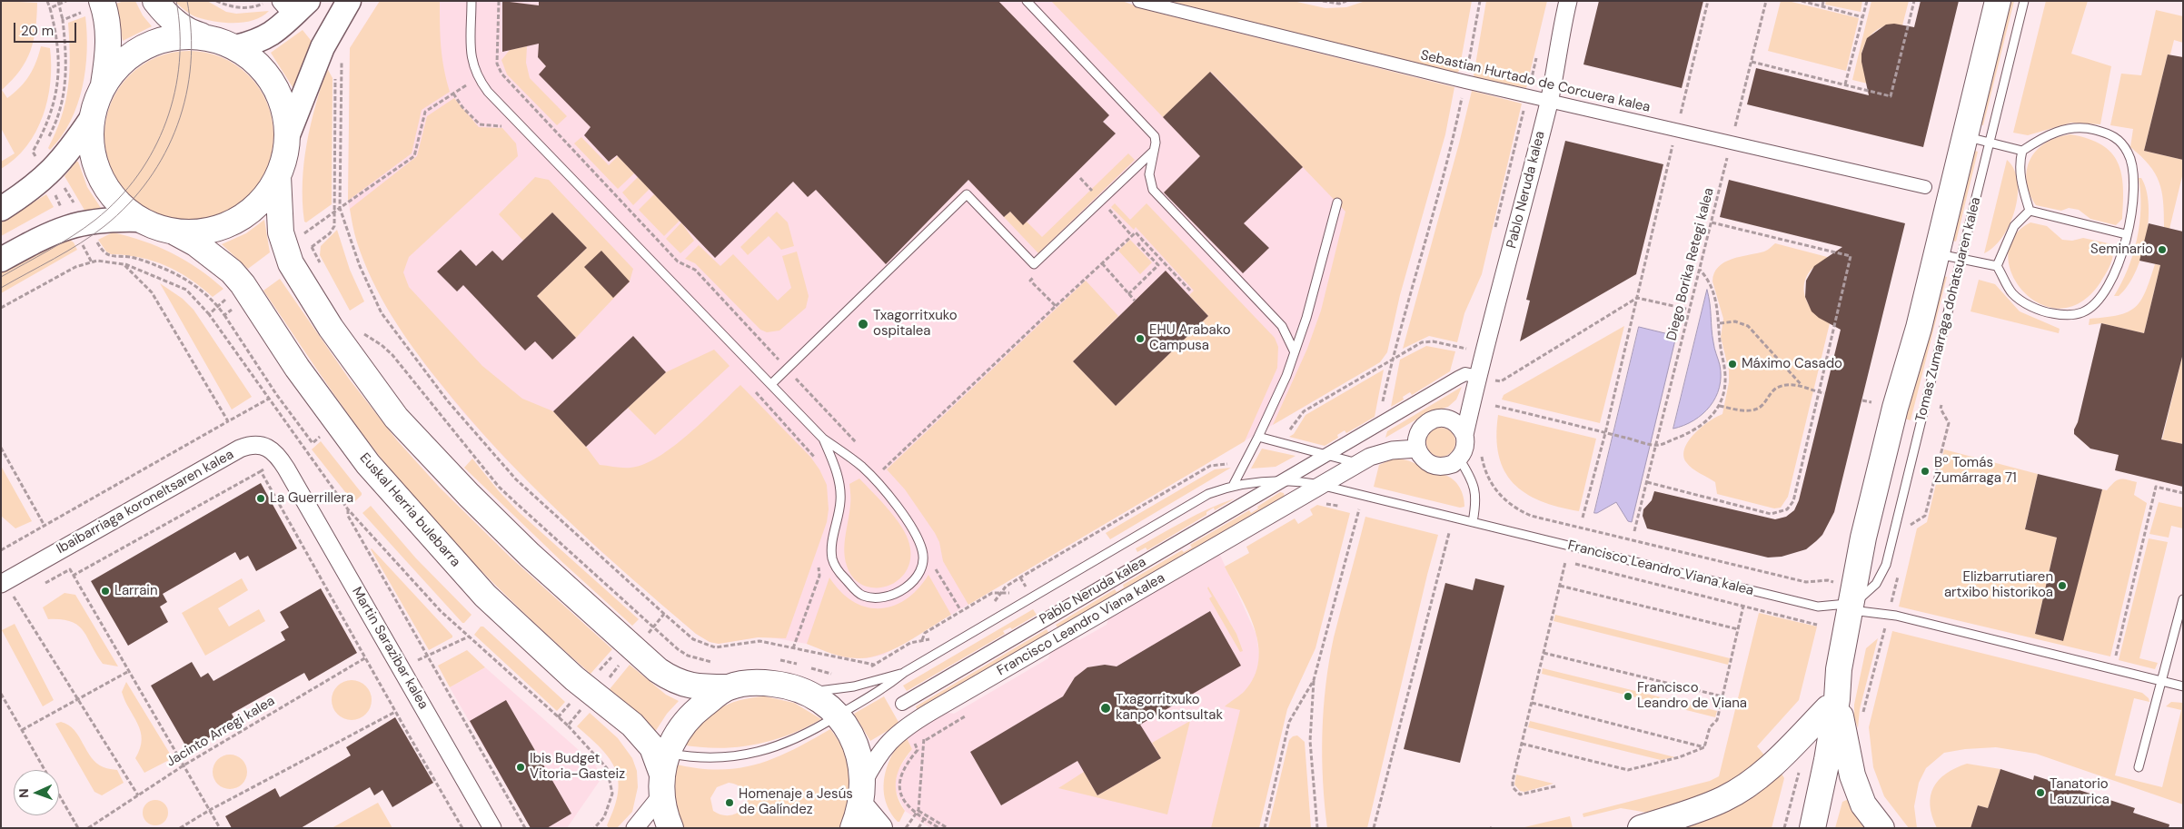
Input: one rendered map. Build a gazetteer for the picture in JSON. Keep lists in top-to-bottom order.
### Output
{
  "streets": {
    "main road": ["Tomas Zumarraga dohatsuaren kalea", "Euskal Herria bulebarra"],
    "street": [
      "Sebastian Hurtado de Corcuera kalea",
      "Pablo Neruda kalea",
      "Ibaibarriaga koroneltsaren kalea",
      "Francisco Leandro Viana kalea",
      "Martin Sarazibar kalea"
    ],
    "path": ["Diego Borika Retegi kalea", "Jacinto Arregi kalea"]
  },
  "crossings": [
    ["Sebastian Hurtado de Corcuera kalea", "Pablo Neruda kalea"],
    ["Sebastian Hurtado de Corcuera kalea", "Diego Borika Retegi kalea"],
    ["Pablo Neruda kalea", "Francisco Leandro Viana kalea"],
    ["Tomas Zumarraga dohatsuaren kalea", "Francisco Leandro Viana kalea"],
    ["Ibaibarriaga koroneltsaren kalea", "Martin Sarazibar kalea"]
  ],
  "places": [
    "Seminario",
    "Txagorritxuko ospitalea",
    "EHU Arabako Campusa",
    "Máximo Casado",
    "Bº Tomás Zumárraga 71",
    "La Guerrillera",
    "Elizbarrutiaren artxibo historikoa",
    "Larrain",
    "Francisco Leandro de Viana",
    "Txagorritxuko kanpo kontsultak",
    "Ibis Budget Vitoria-Gasteiz",
    "Tanatorio Lauzurica",
    "Homenaje a Jesús de Galíndez"
  ],
  "scale_bar": "20 m",
  "north": "left"
}
